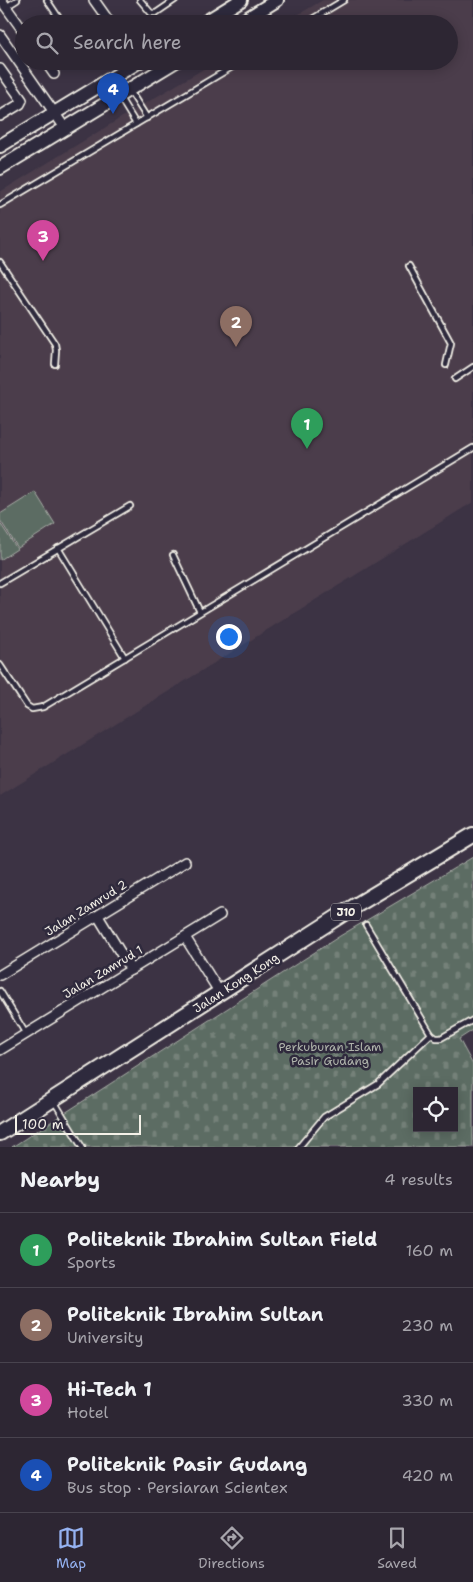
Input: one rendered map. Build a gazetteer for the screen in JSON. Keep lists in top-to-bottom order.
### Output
{
  "streets": {
    "main road": ["J10", "Jalan Kong Kong"],
    "street": ["Jalan Zamrud 2", "Jalan Zamrud 1"]
  },
  "parks": ["Perkuburan Islam Pasir Gudang"],
  "scale_bar": "100 m",
  "page": {
    "search": "Search here",
    "pins": [
      "4",
      "3",
      "2",
      "1"
    ],
    "scale": "100 m",
    "heading": ["Nearby", "4 results"],
    "list": [
      {
        "mark": "1",
        "name": "Politeknik Ibrahim Sultan Field",
        "note": "Sports",
        "value": "160 m"
      },
      {
        "mark": "2",
        "name": "Politeknik Ibrahim Sultan",
        "note": "University",
        "value": "230 m"
      },
      {
        "mark": "3",
        "name": "Hi-Tech 1",
        "note": "Hotel",
        "value": "330 m"
      },
      {
        "mark": "4",
        "name": "Politeknik Pasir Gudang",
        "note": "Bus stop · Persiaran Scientex",
        "value": "420 m"
      }
    ],
    "nav": ["Map", "Directions", "Saved"]
  }
}
